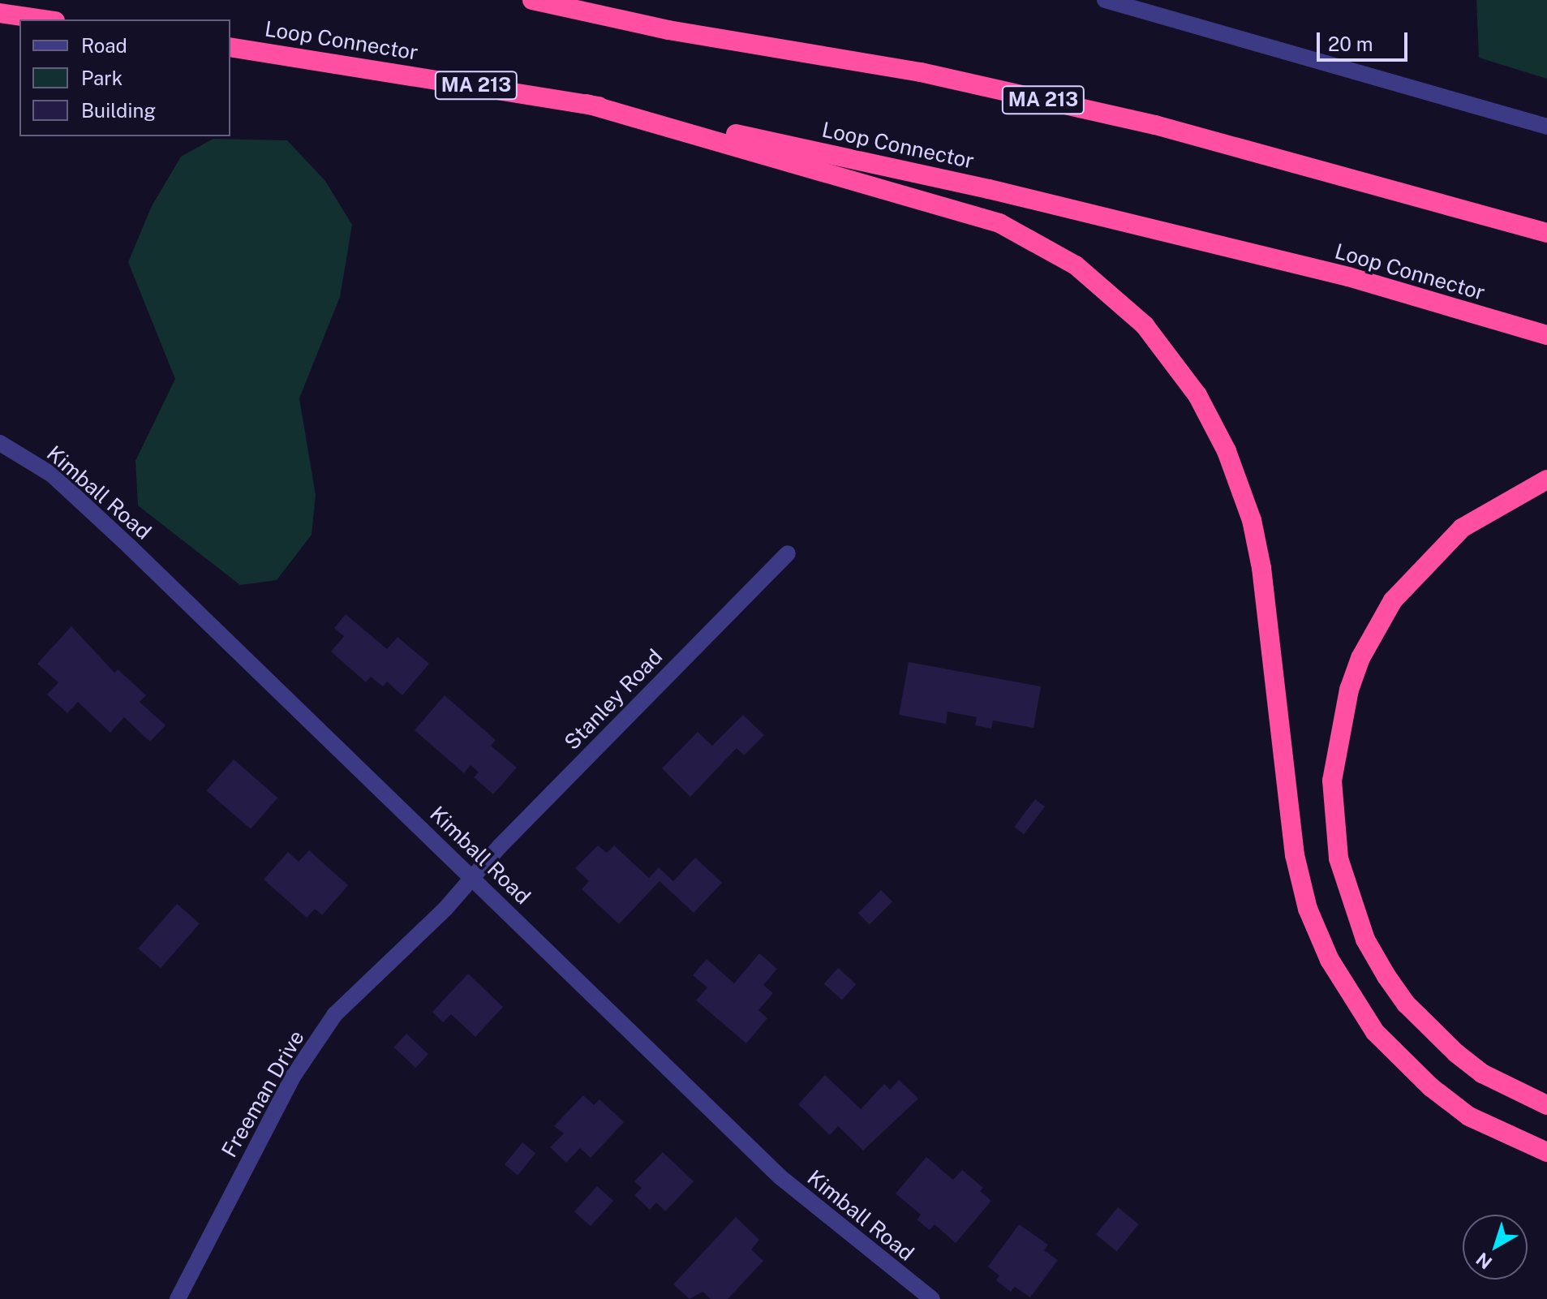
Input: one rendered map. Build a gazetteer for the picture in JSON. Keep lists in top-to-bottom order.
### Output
{
  "streets": {
    "highway": ["Loop Connector", "MA 213"],
    "street": ["Kimball Road", "Stanley Road", "Freeman Drive"]
  },
  "crossings": [
    ["Kimball Road", "Stanley Road"],
    ["Kimball Road", "Freeman Drive"],
    ["Stanley Road", "Freeman Drive"]
  ],
  "legend": ["Road", "Park", "Building"],
  "scale_bar": "20 m",
  "north": "bottom left"
}
